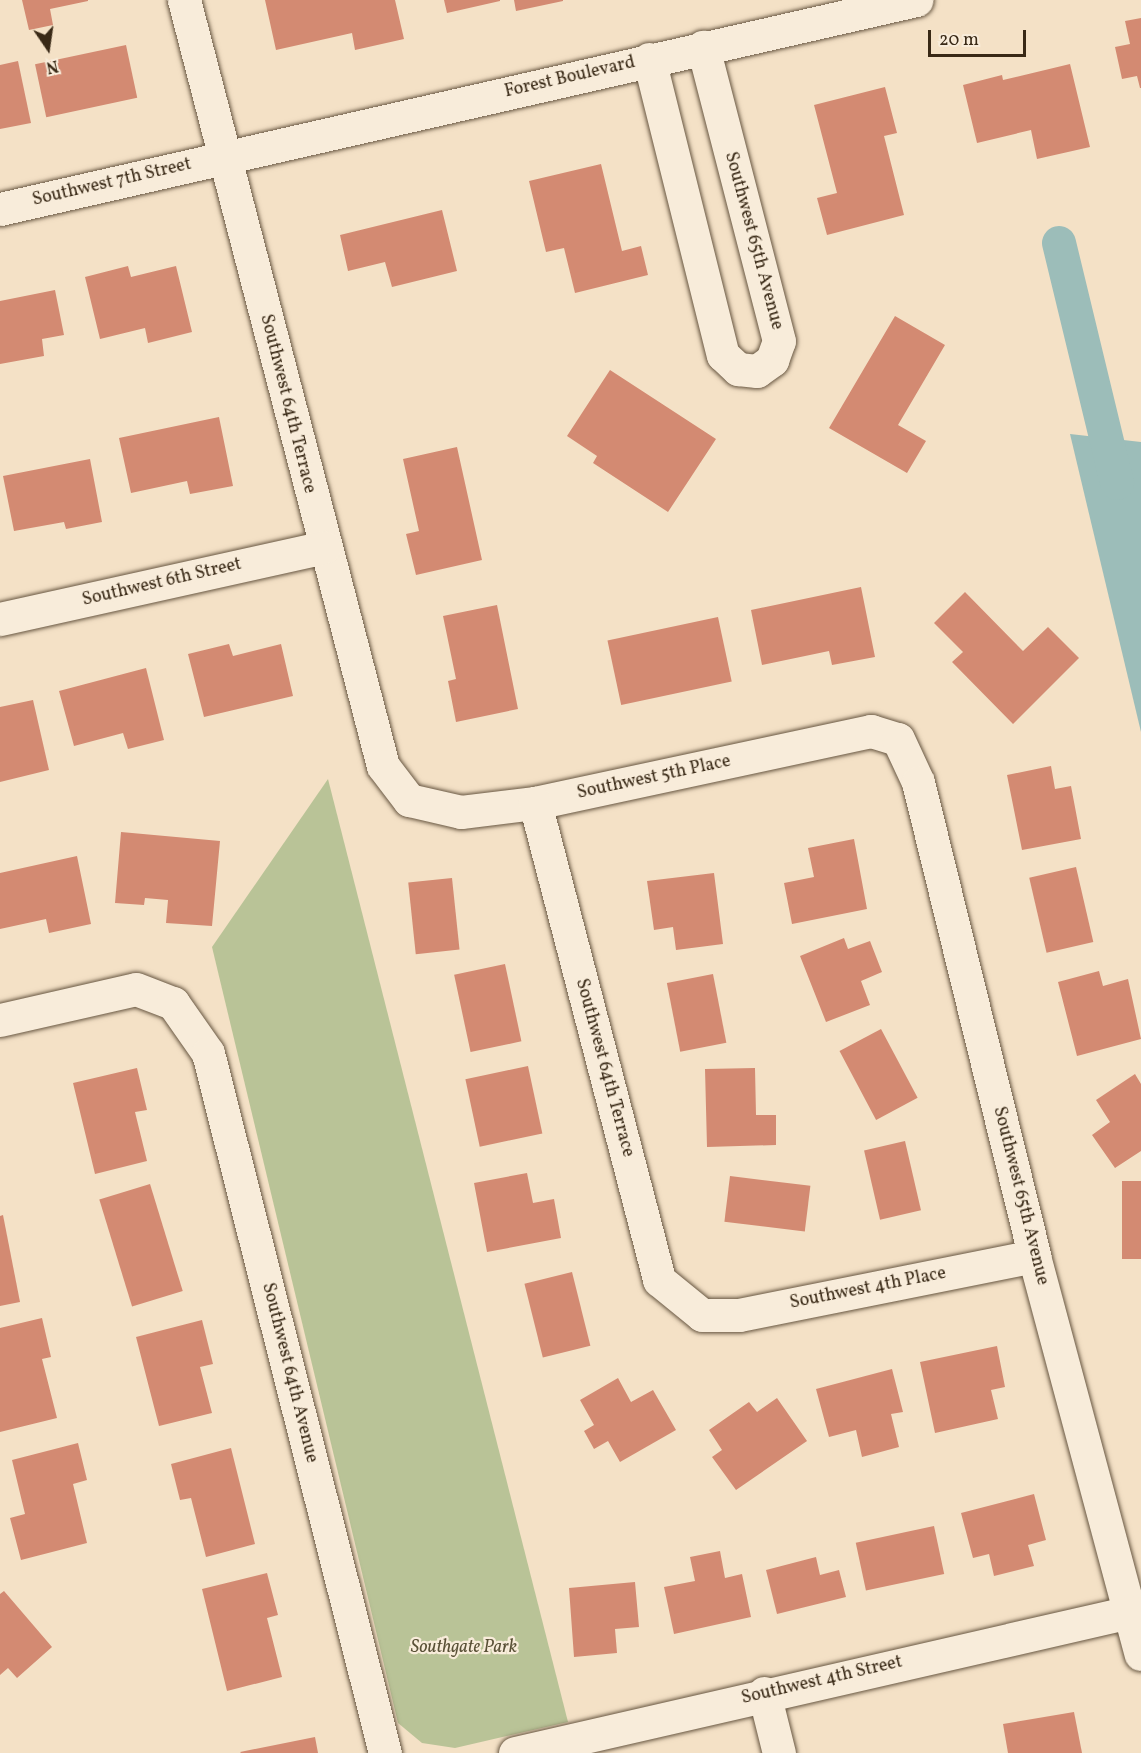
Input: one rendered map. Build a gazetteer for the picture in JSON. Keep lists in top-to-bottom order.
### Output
{
  "streets": {
    "street": [
      "Forest Boulevard",
      "Southwest 7th Street",
      "Southwest 65th Avenue",
      "Southwest 64th Terrace",
      "Southwest 6th Street",
      "Southwest 5th Place",
      "Southwest 4th Place",
      "Southwest 64th Avenue",
      "Southwest 4th Street"
    ]
  },
  "crossings": [
    ["Forest Boulevard", "Southwest 7th Street"],
    ["Forest Boulevard", "Southwest 65th Avenue"],
    ["Forest Boulevard", "Southwest 64th Terrace"],
    ["Southwest 7th Street", "Southwest 64th Terrace"],
    ["Southwest 65th Avenue", "Southwest 5th Place"],
    ["Southwest 65th Avenue", "Southwest 4th Place"],
    ["Southwest 65th Avenue", "Southwest 4th Street"],
    ["Southwest 64th Terrace", "Southwest 6th Street"],
    ["Southwest 64th Terrace", "Southwest 5th Place"],
    ["Southwest 64th Terrace", "Southwest 4th Place"]
  ],
  "parks": ["Southgate Park"],
  "scale_bar": "20 m",
  "north": "bottom"
}
